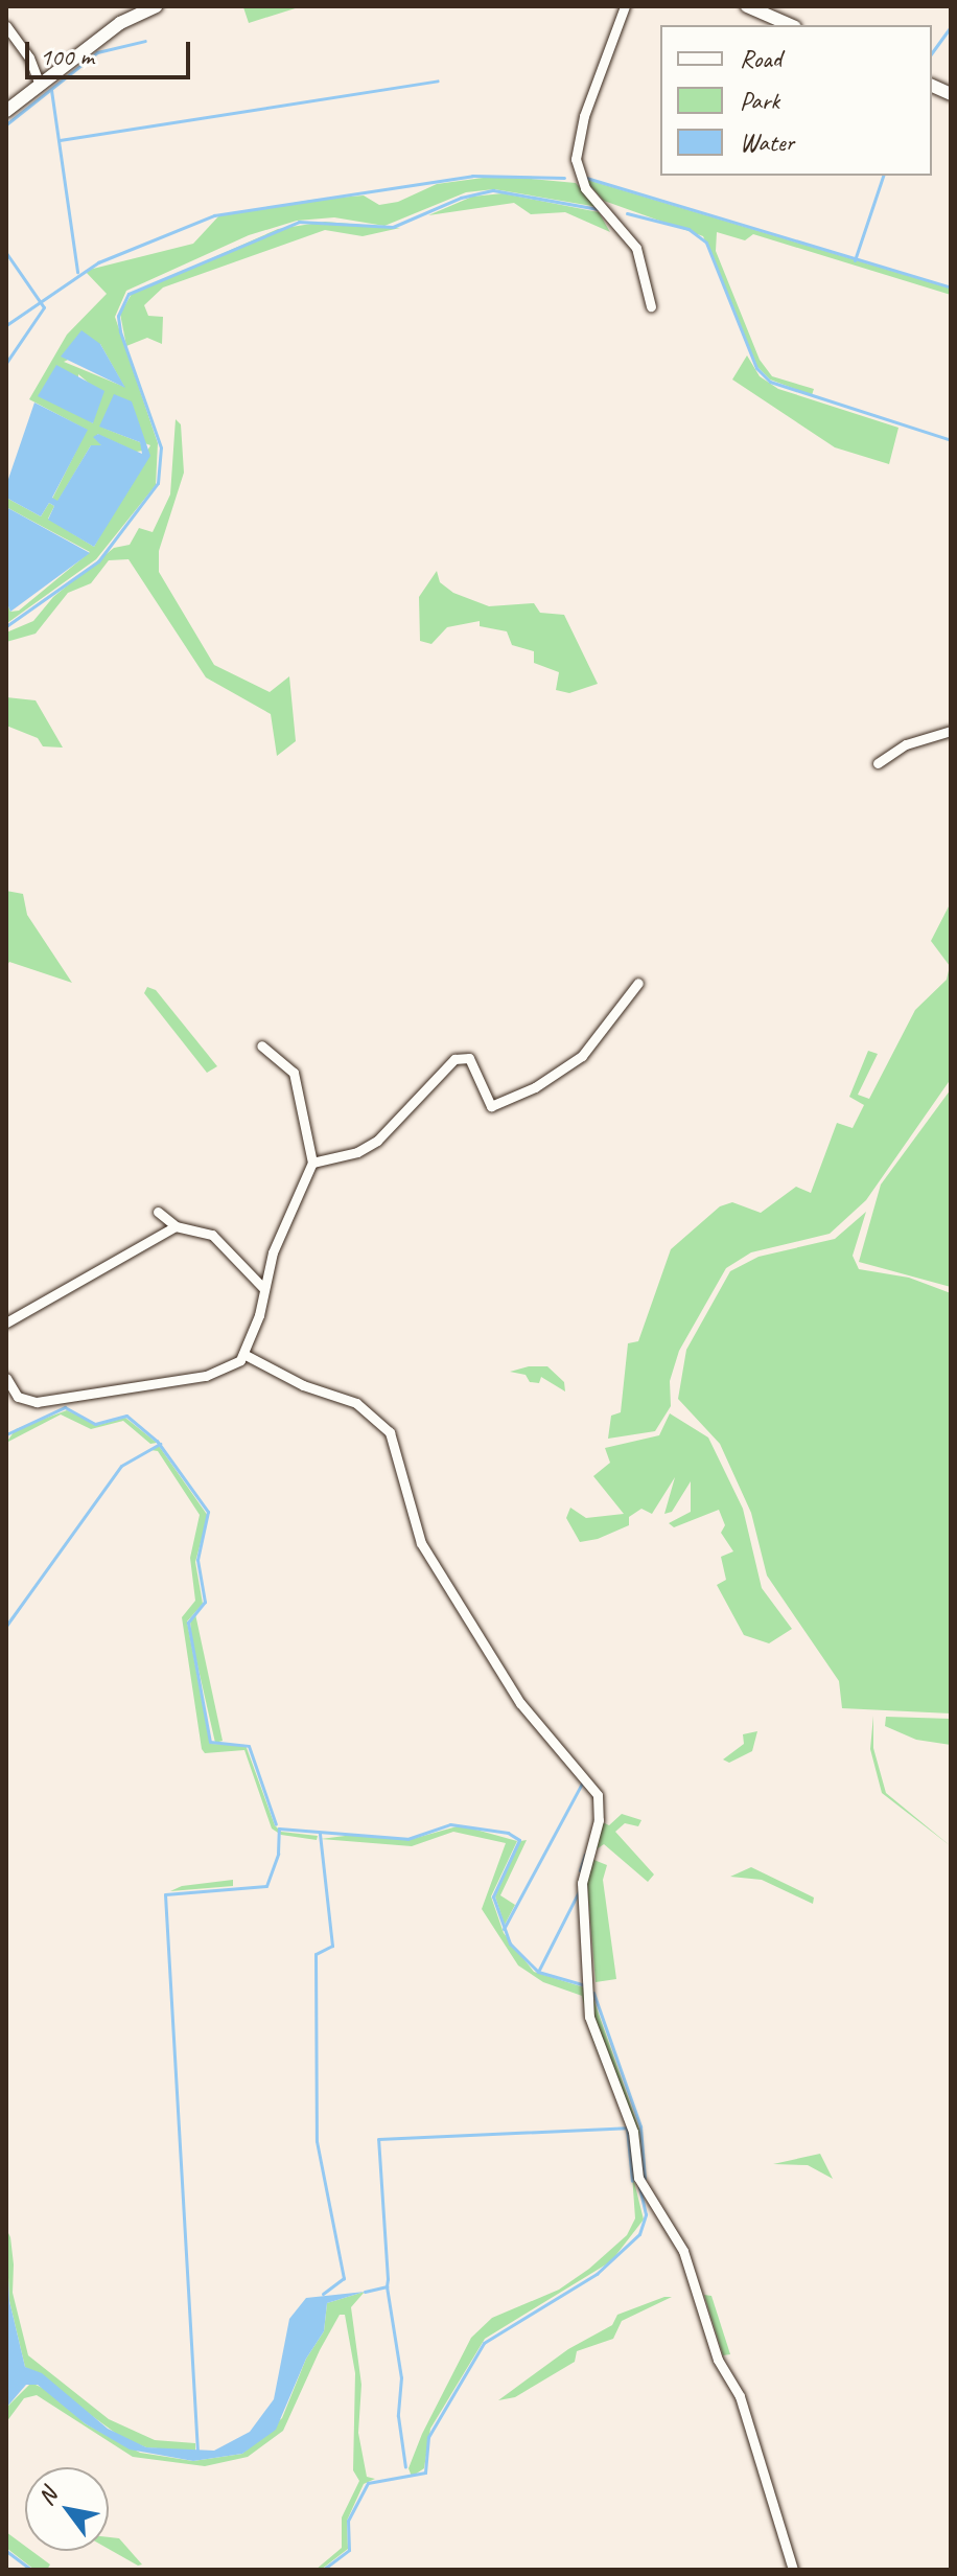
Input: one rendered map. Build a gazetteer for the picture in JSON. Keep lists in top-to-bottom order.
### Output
{
  "legend": ["Road", "Park", "Water"],
  "scale_bar": "100 m",
  "north": "top left"
}
